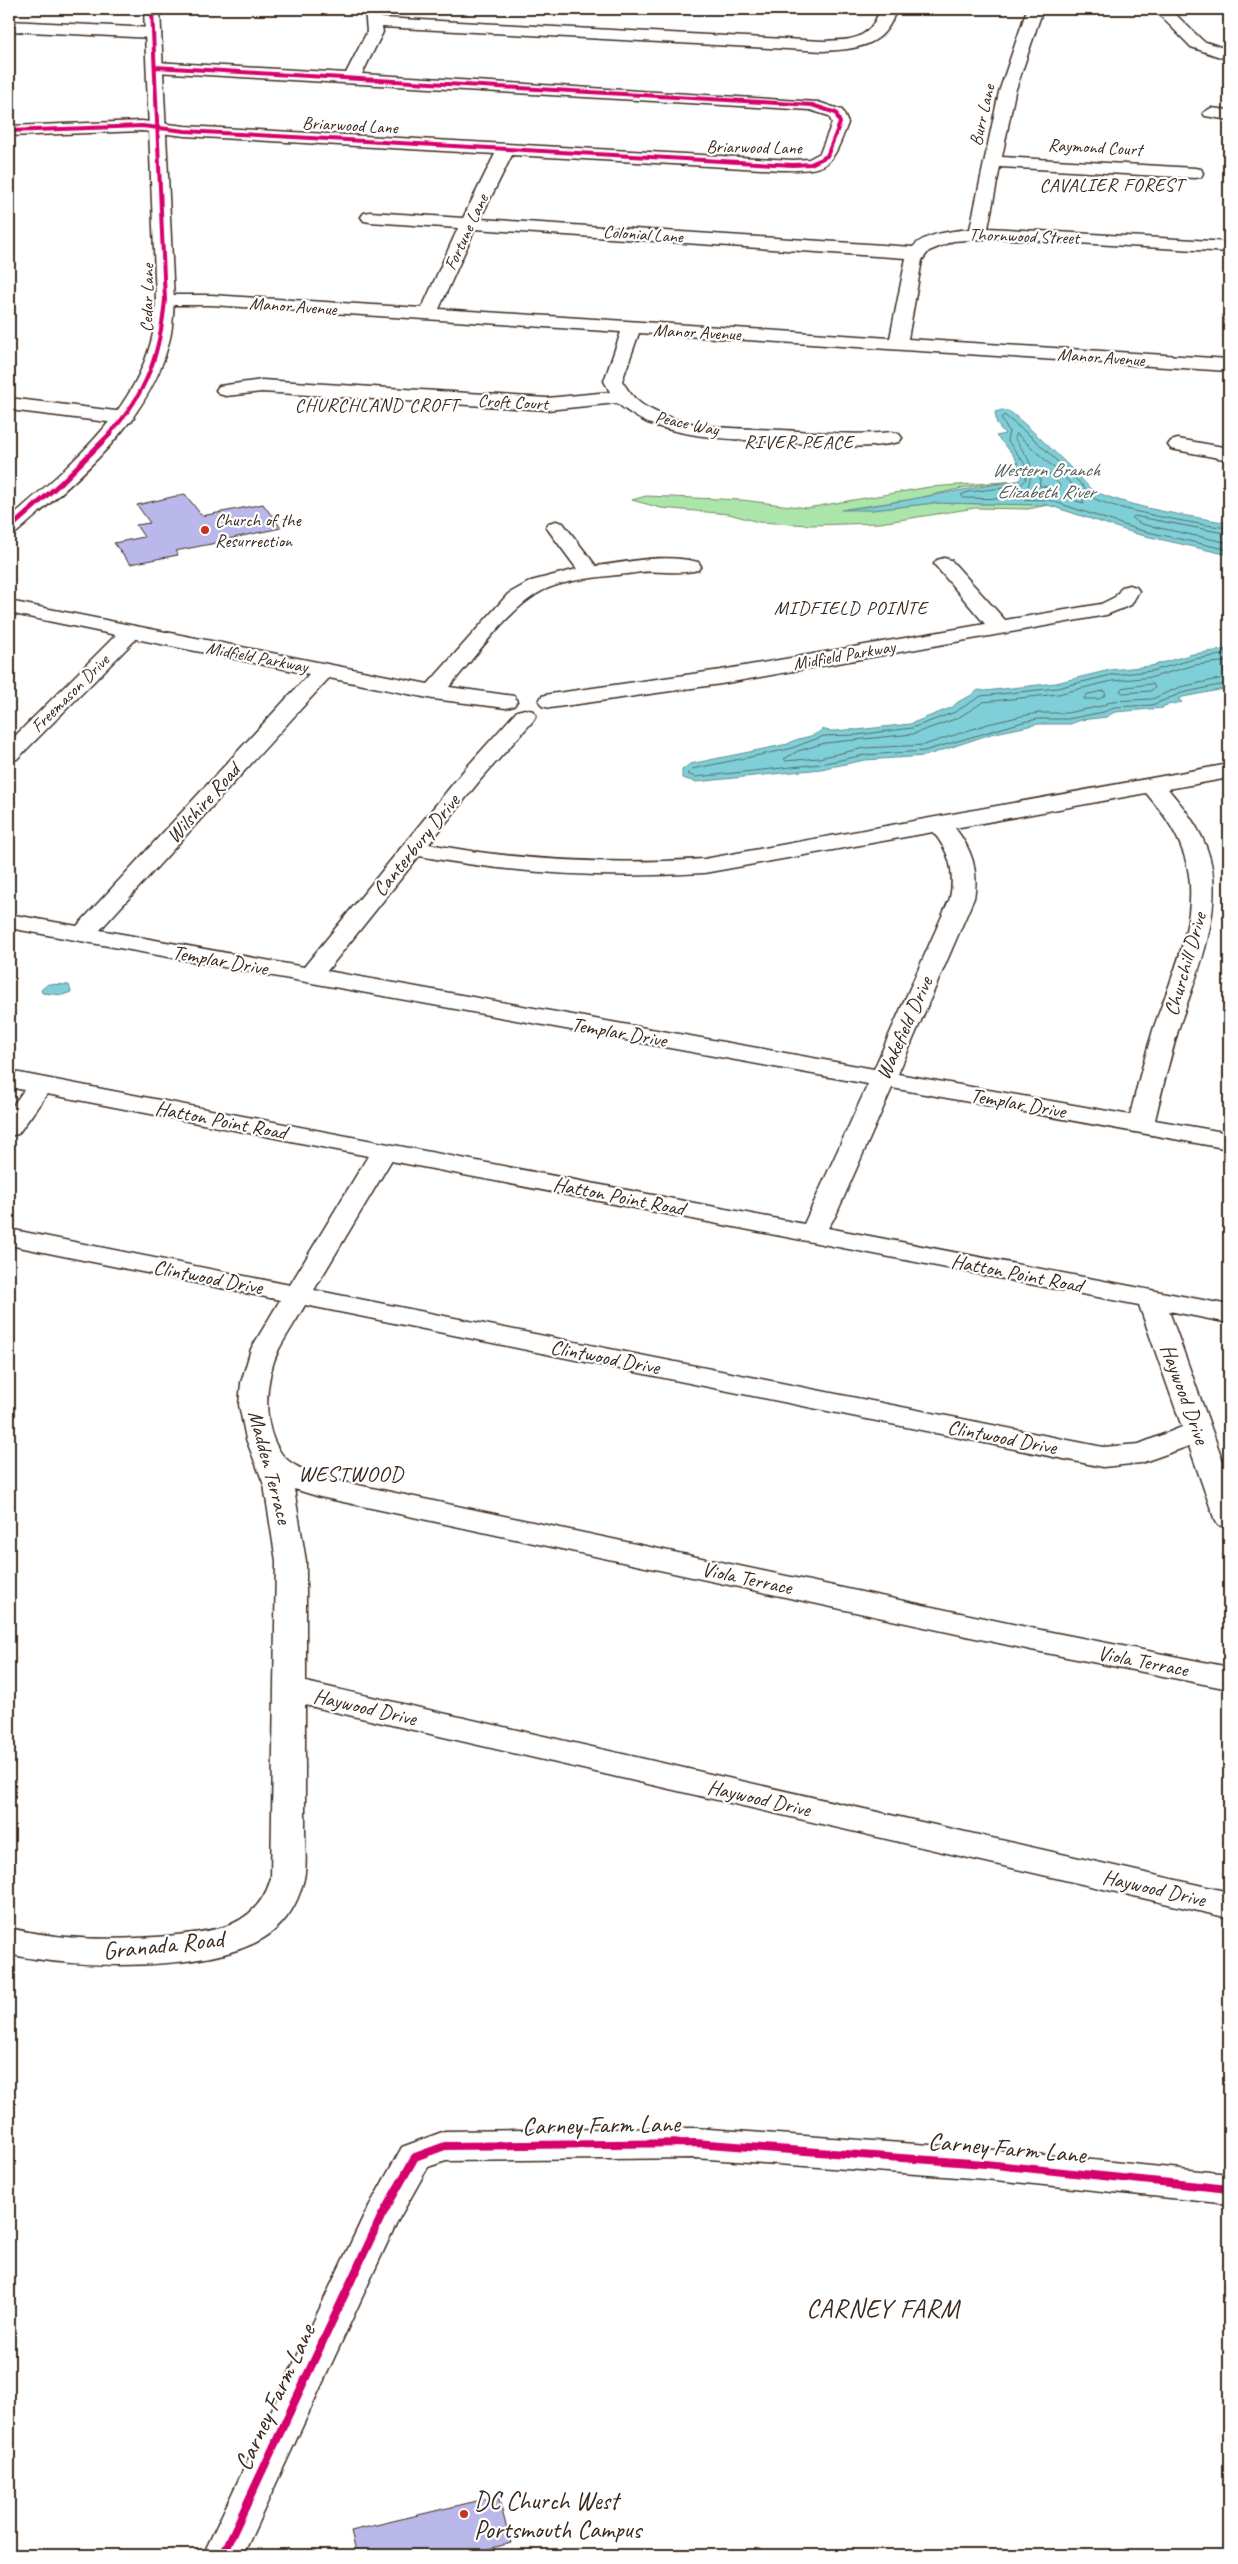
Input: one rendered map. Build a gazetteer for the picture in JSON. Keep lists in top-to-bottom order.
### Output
{
  "streets": {
    "street": [
      "Burr Lane",
      "Briarwood Lane",
      "Raymond Court",
      "Fortune Lane",
      "Colonial Lane",
      "Thornwood Street",
      "Cedar Lane",
      "Manor Avenue",
      "Croft Court",
      "Peace Way",
      "Midfield Parkway",
      "Freemason Drive",
      "Wilshire Road",
      "Canterbury Drive",
      "Templar Drive",
      "Churchill Drive",
      "Wakefield Drive",
      "Hatton Point Road",
      "Clintwood Drive",
      "Haywood Drive",
      "Madden Terrace",
      "Viola Terrace",
      "Granada Road",
      "Carney Farm Lane"
    ]
  },
  "crossings": [
    ["Burr Lane", "Raymond Court"],
    ["Burr Lane", "Thornwood Street"],
    ["Briarwood Lane", "Fortune Lane"],
    ["Briarwood Lane", "Cedar Lane"],
    ["Fortune Lane", "Colonial Lane"],
    ["Fortune Lane", "Manor Avenue"],
    ["Colonial Lane", "Thornwood Street"],
    ["Cedar Lane", "Manor Avenue"],
    ["Croft Court", "Peace Way"],
    ["Midfield Parkway", "Freemason Drive"],
    ["Midfield Parkway", "Wilshire Road"],
    ["Wilshire Road", "Templar Drive"],
    ["Canterbury Drive", "Templar Drive"],
    ["Templar Drive", "Churchill Drive"],
    ["Templar Drive", "Wakefield Drive"],
    ["Wakefield Drive", "Hatton Point Road"],
    ["Hatton Point Road", "Haywood Drive"],
    ["Hatton Point Road", "Madden Terrace"],
    ["Clintwood Drive", "Haywood Drive"],
    ["Clintwood Drive", "Madden Terrace"],
    ["Haywood Drive", "Madden Terrace"],
    ["Madden Terrace", "Viola Terrace"],
    ["Madden Terrace", "Granada Road"]
  ],
  "districts": [
    "CAVALIER FOREST",
    "CHURCHLAND CROFT",
    "RIVER PEACE",
    "MIDFIELD POINTE",
    "WESTWOOD",
    "CARNEY FARM"
  ],
  "water": ["Western Branch Elizabeth River"],
  "places": ["Church of the Resurrection", "DC Church West Portsmouth Campus"]
}
